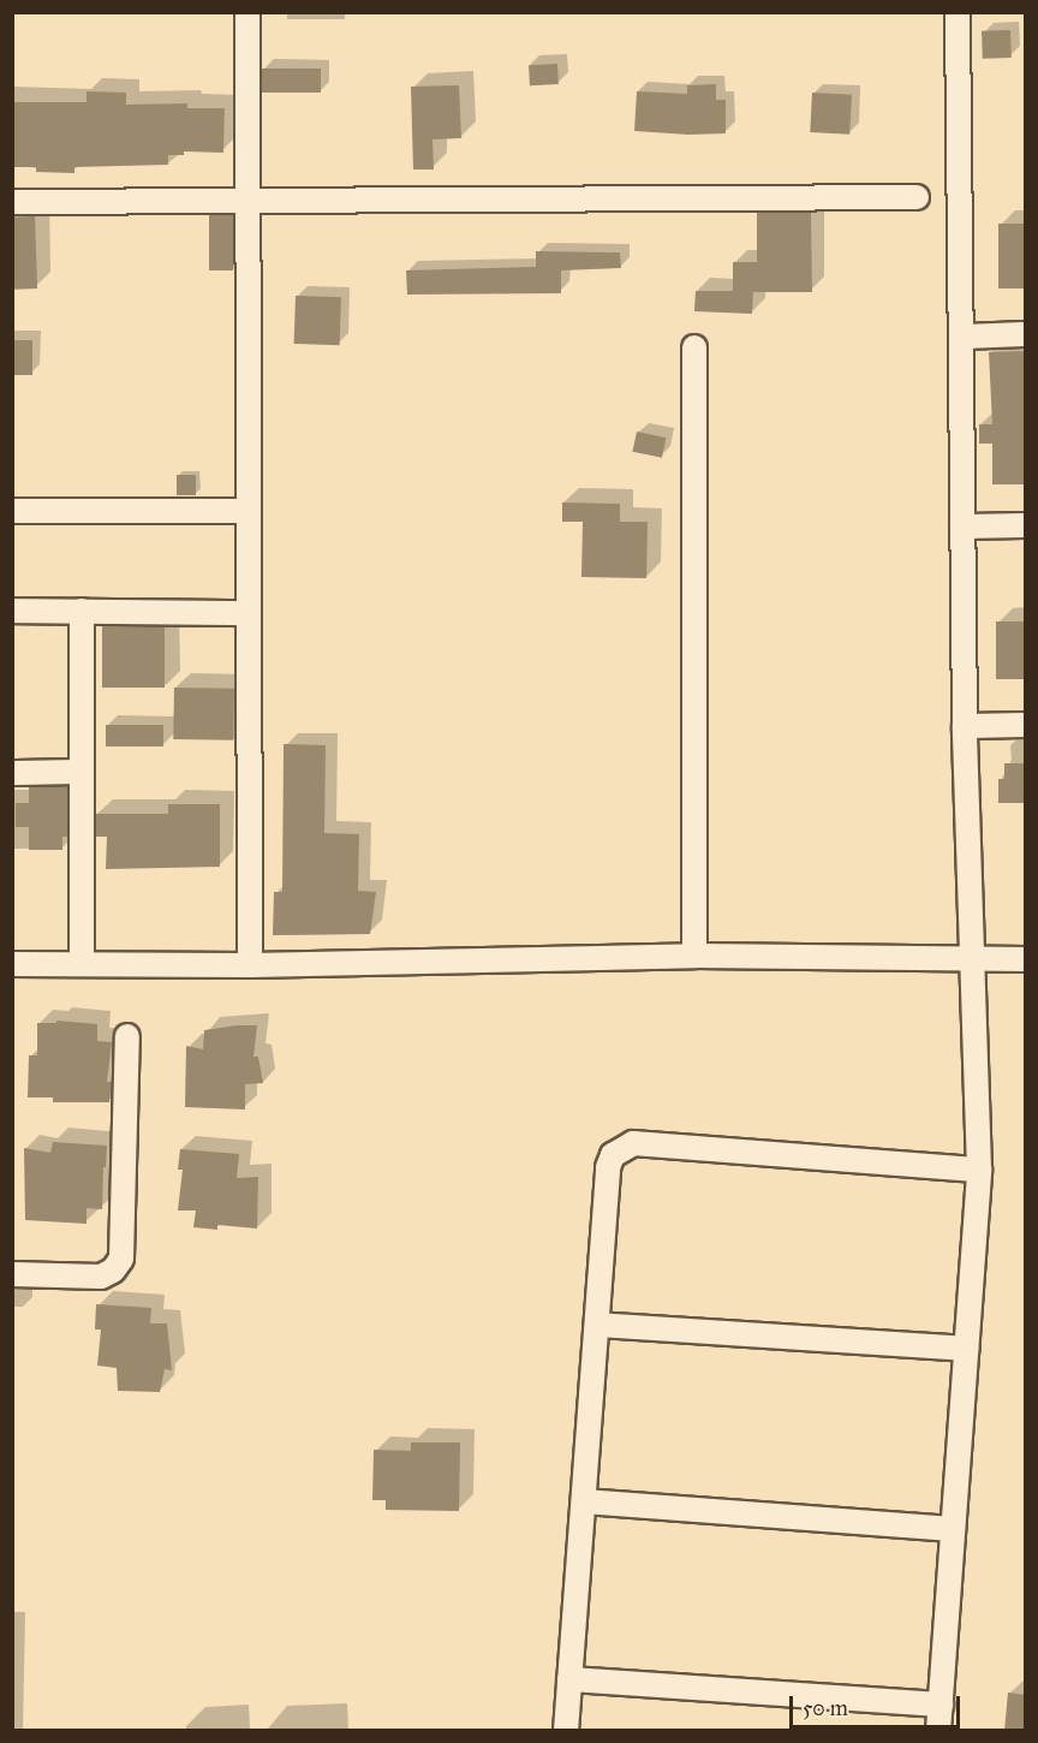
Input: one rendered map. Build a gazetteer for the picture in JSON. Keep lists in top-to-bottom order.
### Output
{
  "scale_bar": "50 m"
}
